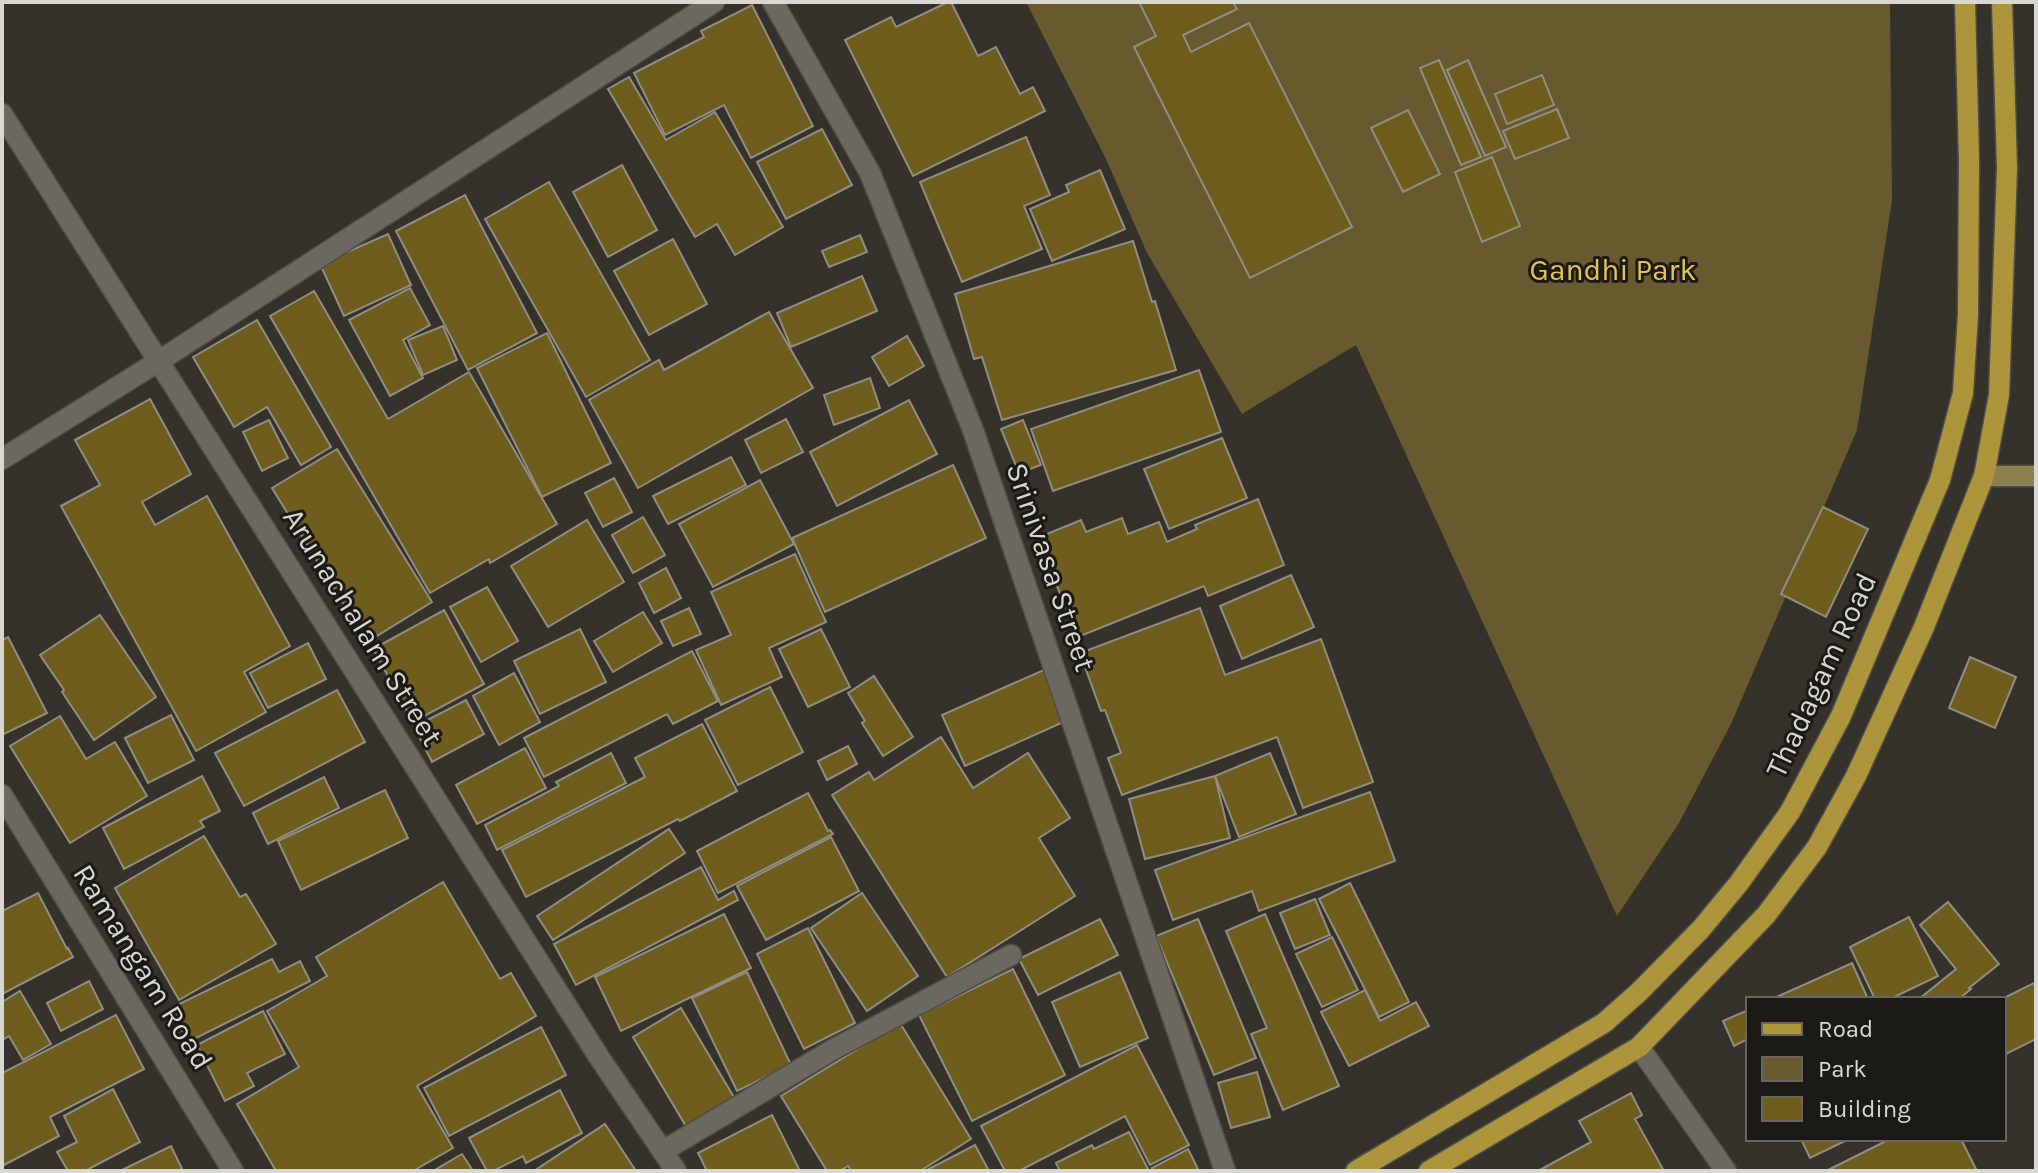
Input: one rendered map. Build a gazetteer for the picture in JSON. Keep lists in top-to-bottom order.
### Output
{
  "streets": {
    "main road": ["Thadagam Road"],
    "street": ["Srinivasa Street", "Arunachalam Street", "Ramangam Road"]
  },
  "parks": ["Gandhi Park"],
  "legend": ["Road", "Park", "Building"]
}
